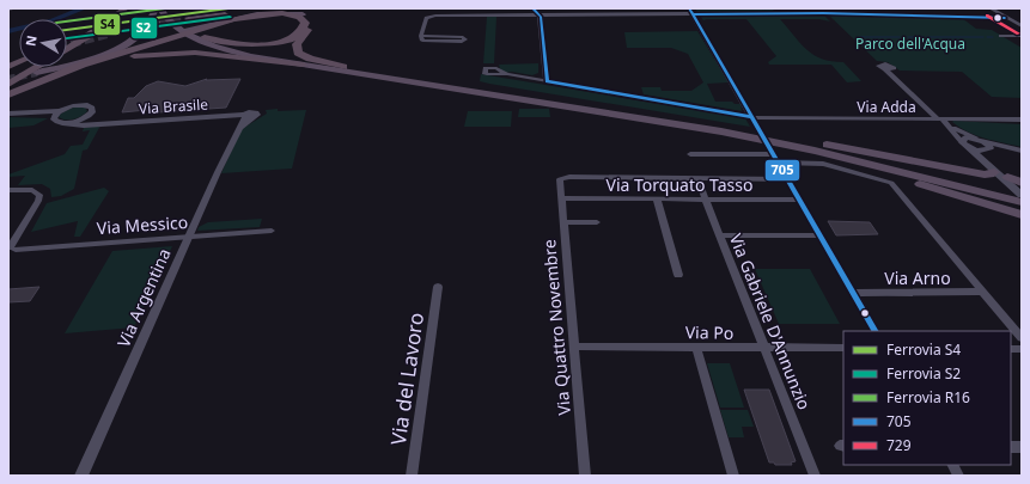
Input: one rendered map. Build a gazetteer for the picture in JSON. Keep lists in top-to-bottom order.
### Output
{
  "streets": {
    "street": [
      "Via Brasile",
      "Via Adda",
      "Via Torquato Tasso",
      "Via Messico",
      "Via Arno",
      "Via Argentina",
      "Via Gabriele D'Annunzio",
      "Via Quattro Novembre",
      "Via Po",
      "Via del Lavoro"
    ]
  },
  "crossings": [
    ["Via Brasile", "Via Argentina"],
    ["Via Torquato Tasso", "Via Gabriele D'Annunzio"],
    ["Via Torquato Tasso", "Via Quattro Novembre"],
    ["Via Messico", "Via Argentina"],
    ["Via Gabriele D'Annunzio", "Via Quattro Novembre"],
    ["Via Gabriele D'Annunzio", "Via Po"],
    ["Via Quattro Novembre", "Via Po"]
  ],
  "parks": ["Parco dell'Acqua"],
  "lines": [
    "rail line S4",
    "rail line R16",
    "transit line 705",
    "transit line 729",
    "rail line S2"
  ],
  "legend": [
    "Ferrovia S4",
    "Ferrovia S2",
    "Ferrovia R16",
    "705",
    "729"
  ],
  "north": "left"
}
